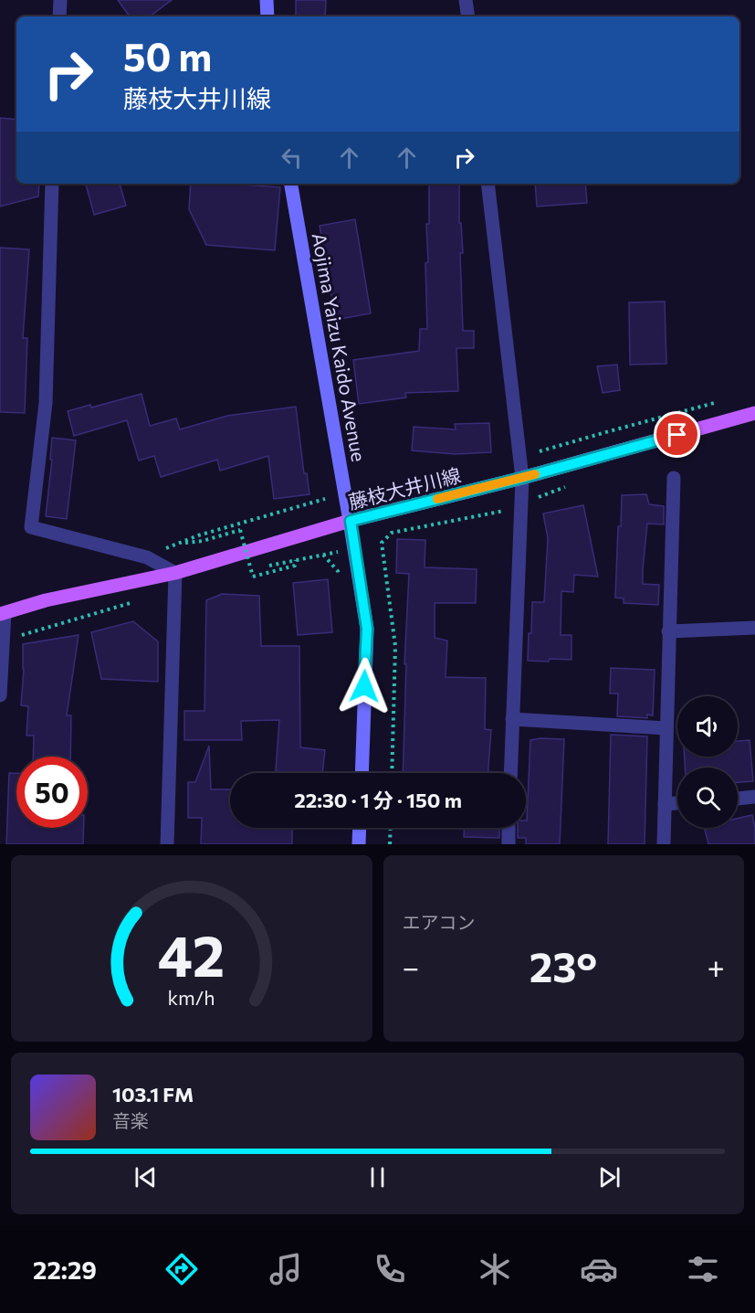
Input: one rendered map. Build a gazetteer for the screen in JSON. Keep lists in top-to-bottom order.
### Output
{
  "streets": {
    "main road": ["Aojima Yaizu Kaido Avenue", "藤枝大井川線"]
  },
  "crossings": [
    ["Aojima Yaizu Kaido Avenue", "藤枝大井川線"]
  ],
  "page": {
    "turn": ["50 m", "藤枝大井川線"],
    "limit": "50",
    "trip": "22:30 · 1 分 · 150 m",
    "tile": "エアコン",
    "heat": ["−", "23°", "+"],
    "song": ["103.1 FM", "音楽"],
    "tabs": "22:29",
    "gauge": ["42", "km/h"]
  }
}
